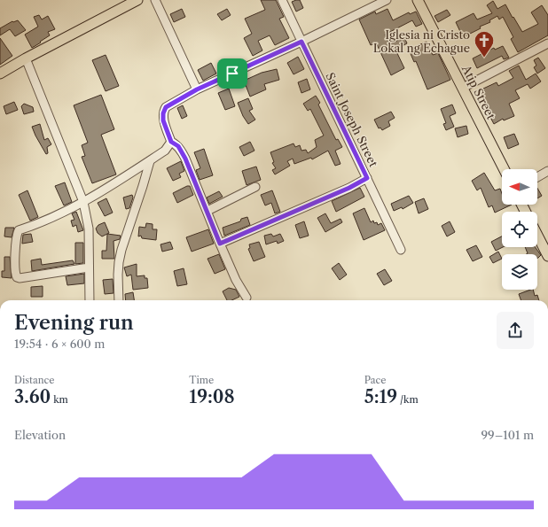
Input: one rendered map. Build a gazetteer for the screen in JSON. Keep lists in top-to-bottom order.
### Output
{
  "streets": {
    "main road": ["Atip Street"],
    "street": ["Saint Joseph Street"]
  },
  "places": {
    "church": ["Iglesia ni Cristo Lokal ng Echague"]
  },
  "north": "left",
  "page": {
    "heading": ["Evening run", "19:54 · 6 × 600 m"],
    "stats": [
      ["Distance", "3.60 km"],
      ["Time", "19:08"],
      ["Pace", "5:19 /km"]
    ],
    "chart": ["Elevation", "99–101 m"]
  }
}
